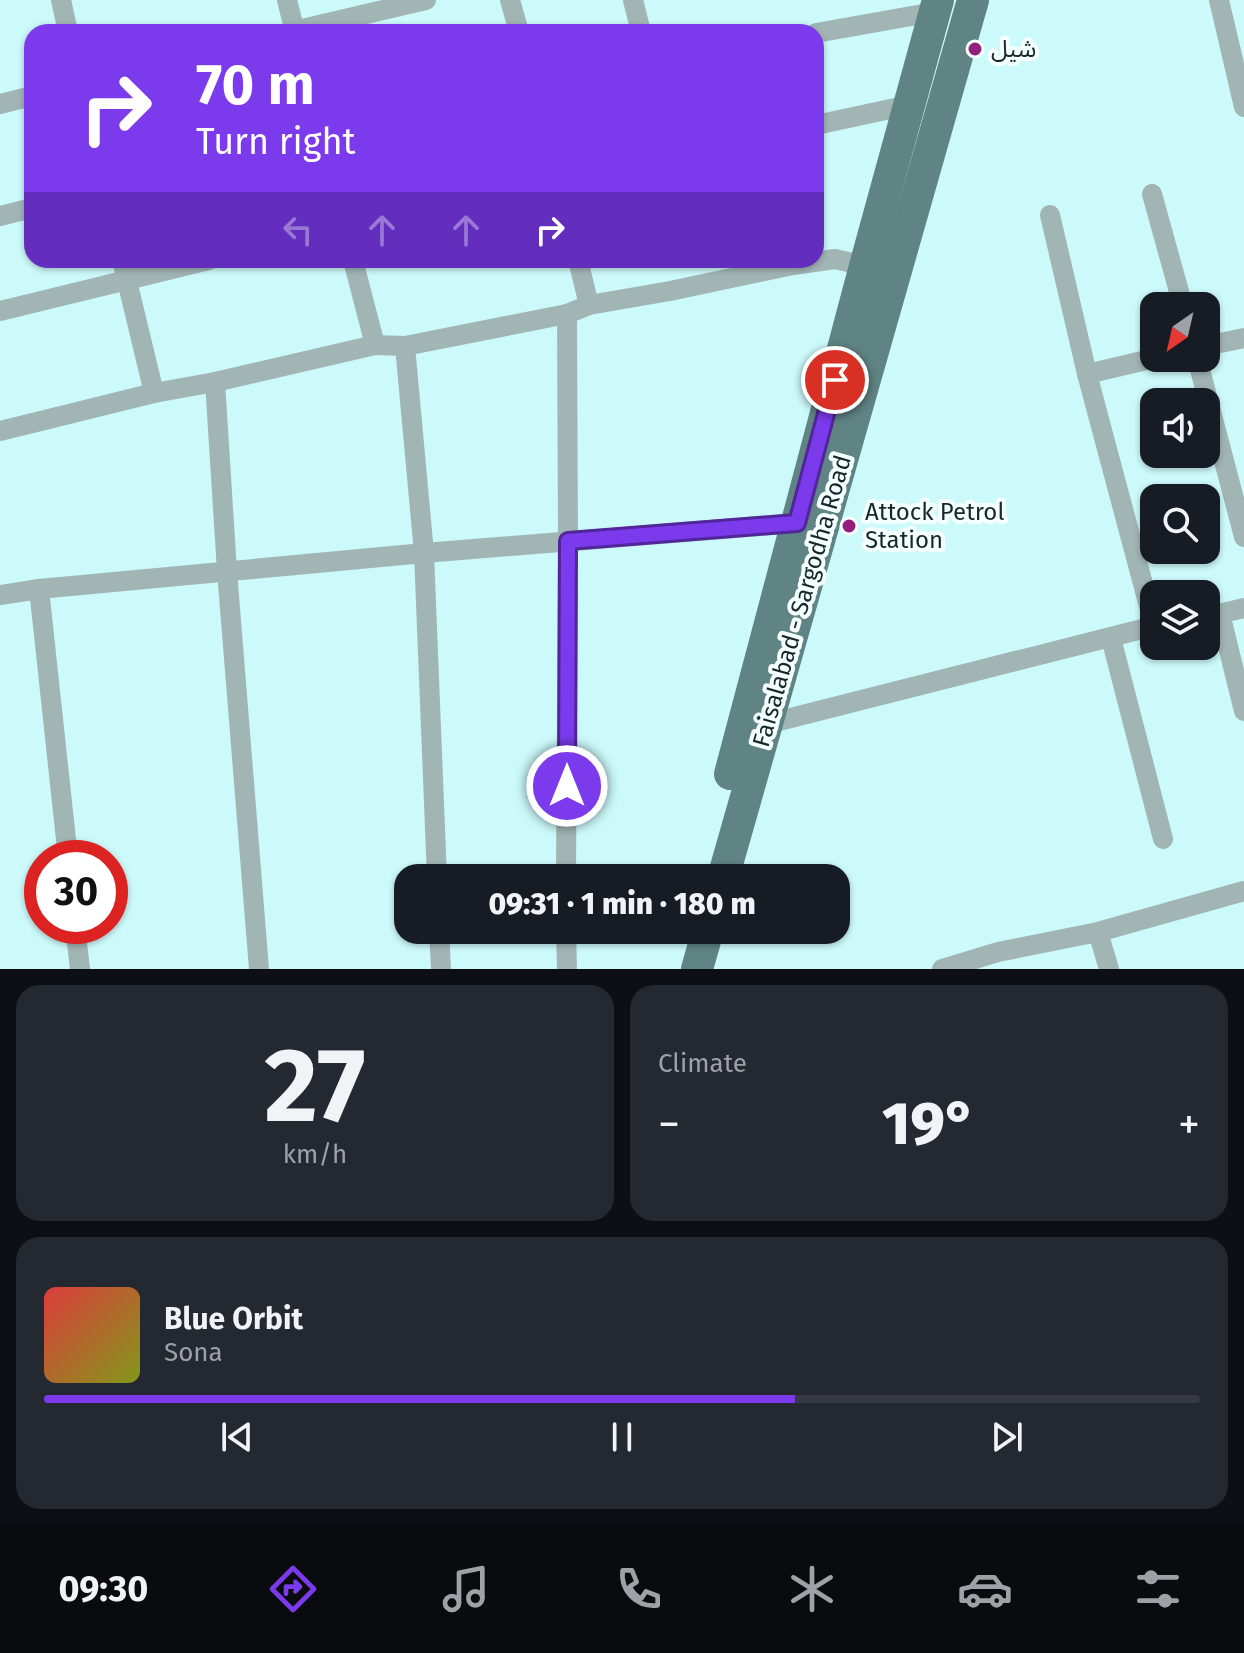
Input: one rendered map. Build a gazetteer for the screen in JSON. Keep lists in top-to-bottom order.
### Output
{
  "streets": {
    "main road": ["Faisalabad - Sargodha Road"]
  },
  "places": ["شیل", "Attock Petrol Station"],
  "north": "bottom left",
  "page": {
    "turn": ["70 m", "Turn right"],
    "limit": "30",
    "trip": "09:31 · 1 min · 180 m",
    "tile": [
      ["27", "km/h"],
      "Climate"
    ],
    "heat": ["−", "19°", "+"],
    "song": ["Blue Orbit", "Sona"],
    "tabs": "09:30"
  }
}
